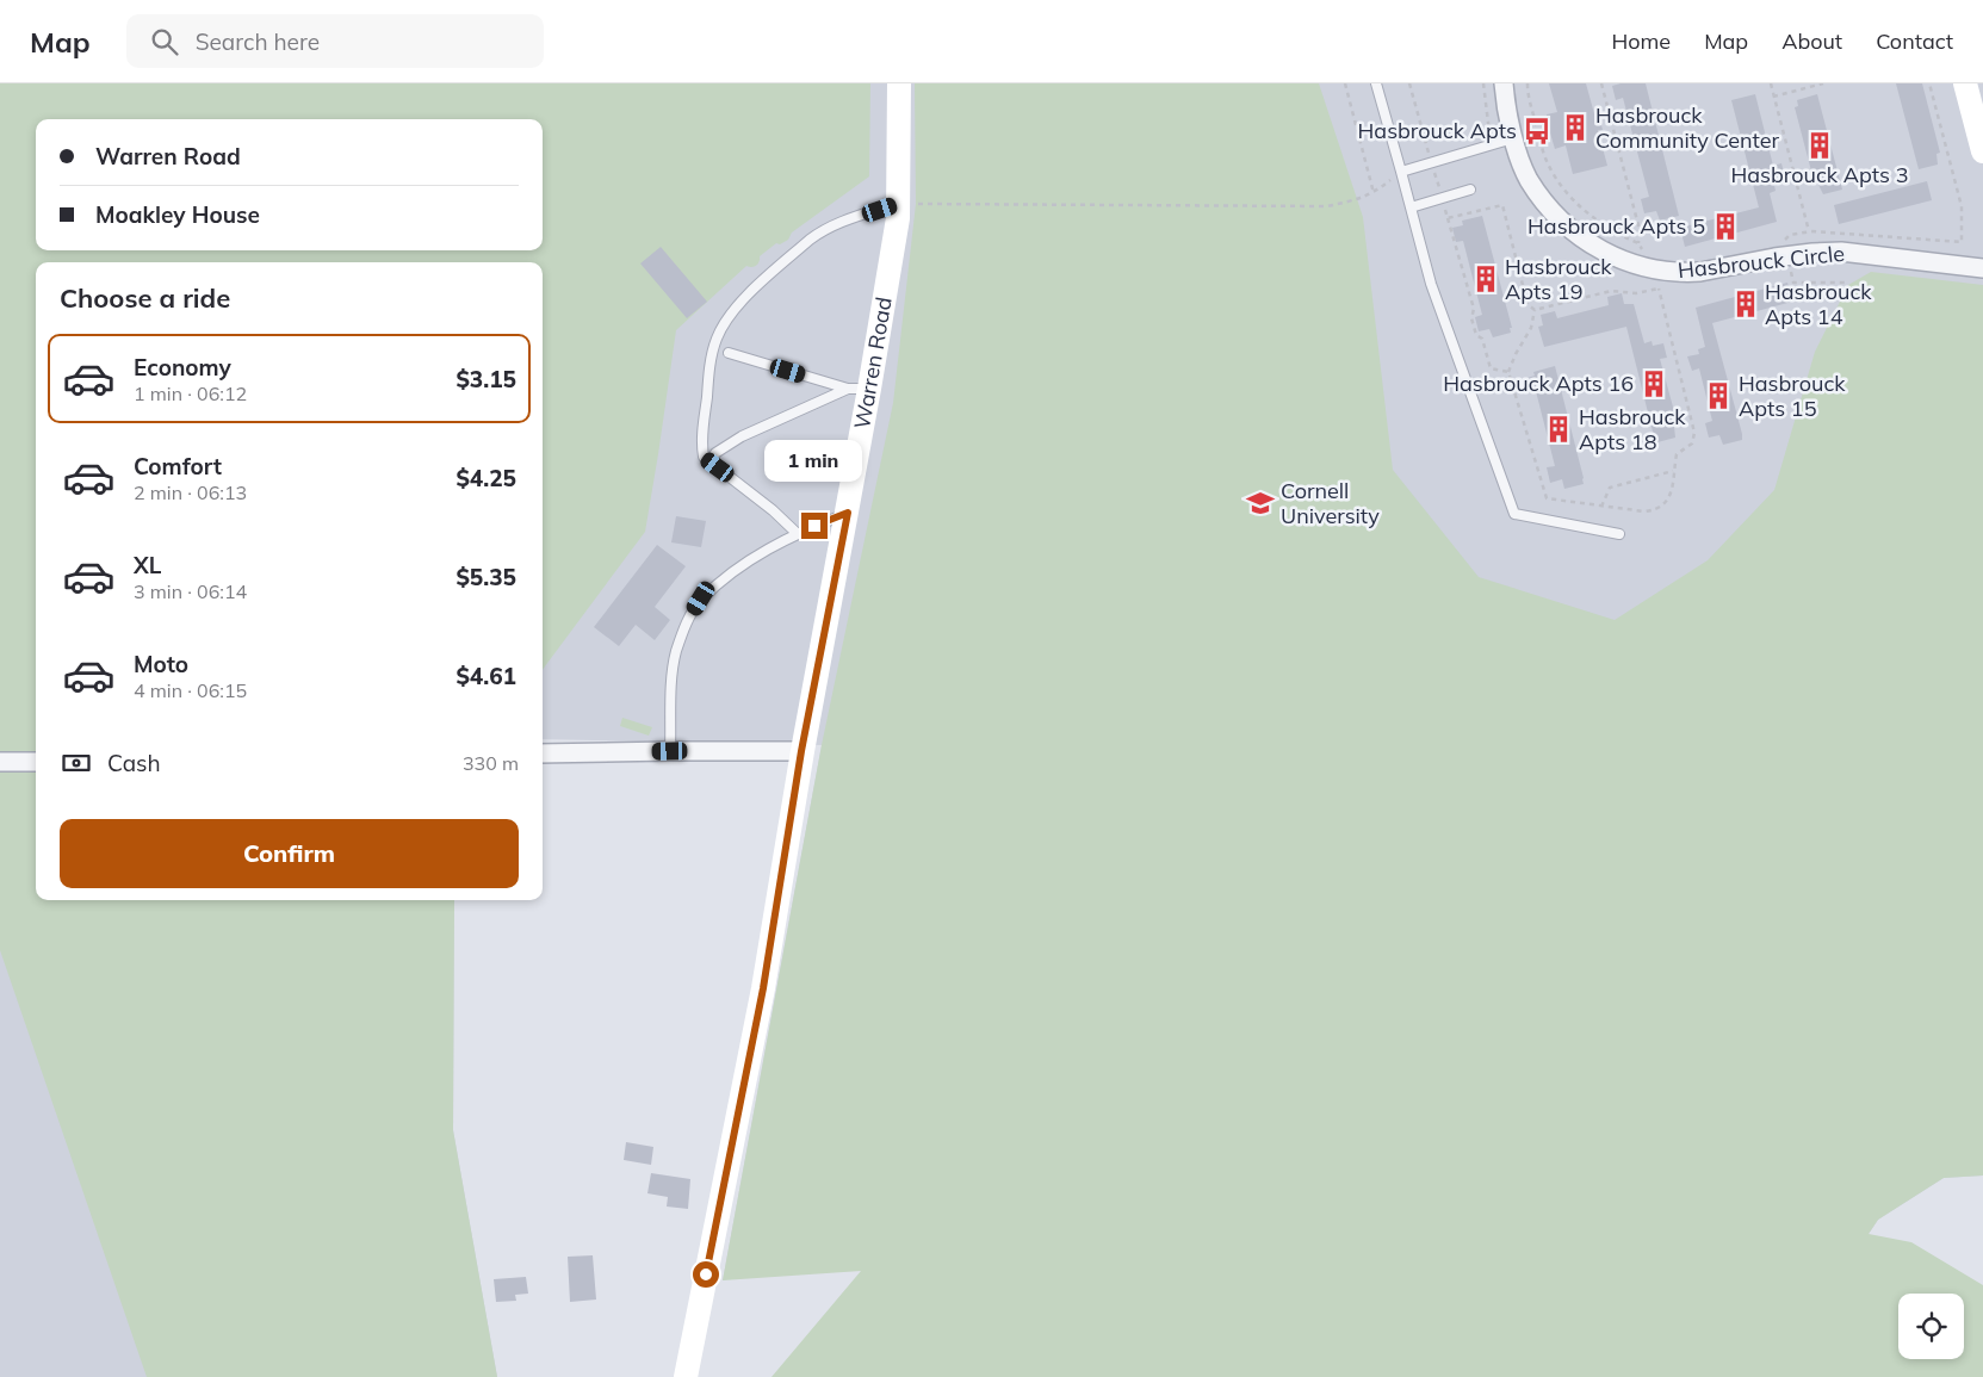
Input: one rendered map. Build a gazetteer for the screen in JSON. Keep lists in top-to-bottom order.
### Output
{
  "streets": {
    "street": ["Hasbrouck Circle", "Warren Road"]
  },
  "places": {
    "building": [
      "Hasbrouck Community Center",
      "Hasbrouck Apts 3",
      "Hasbrouck Apts 5",
      "Hasbrouck Apts 19",
      "Hasbrouck Apts 14",
      "Hasbrouck Apts 16",
      "Hasbrouck Apts 15",
      "Hasbrouck Apts 18"
    ],
    "bus stop": ["Hasbrouck Apts"],
    "school or university": ["Cornell University"]
  },
  "page": {
    "header": "Map",
    "search": "Search here",
    "nav": [
      "Home",
      "Map",
      "About",
      "Contact"
    ],
    "banner": ["Warren Road", "Moakley House"],
    "heading": "Choose a ride",
    "list": [
      {
        "name": "Economy",
        "note": "1 min · 06:12",
        "value": "$3.15"
      },
      {
        "name": "Comfort",
        "note": "2 min · 06:13",
        "value": "$4.25"
      },
      {
        "name": "XL",
        "note": "3 min · 06:14",
        "value": "$5.35"
      },
      {
        "name": "Moto",
        "note": "4 min · 06:15",
        "value": "$4.61"
      }
    ],
    "bubble": "1 min",
    "pay": ["Cash", "330 m"],
    "buttons": "Confirm"
  }
}
